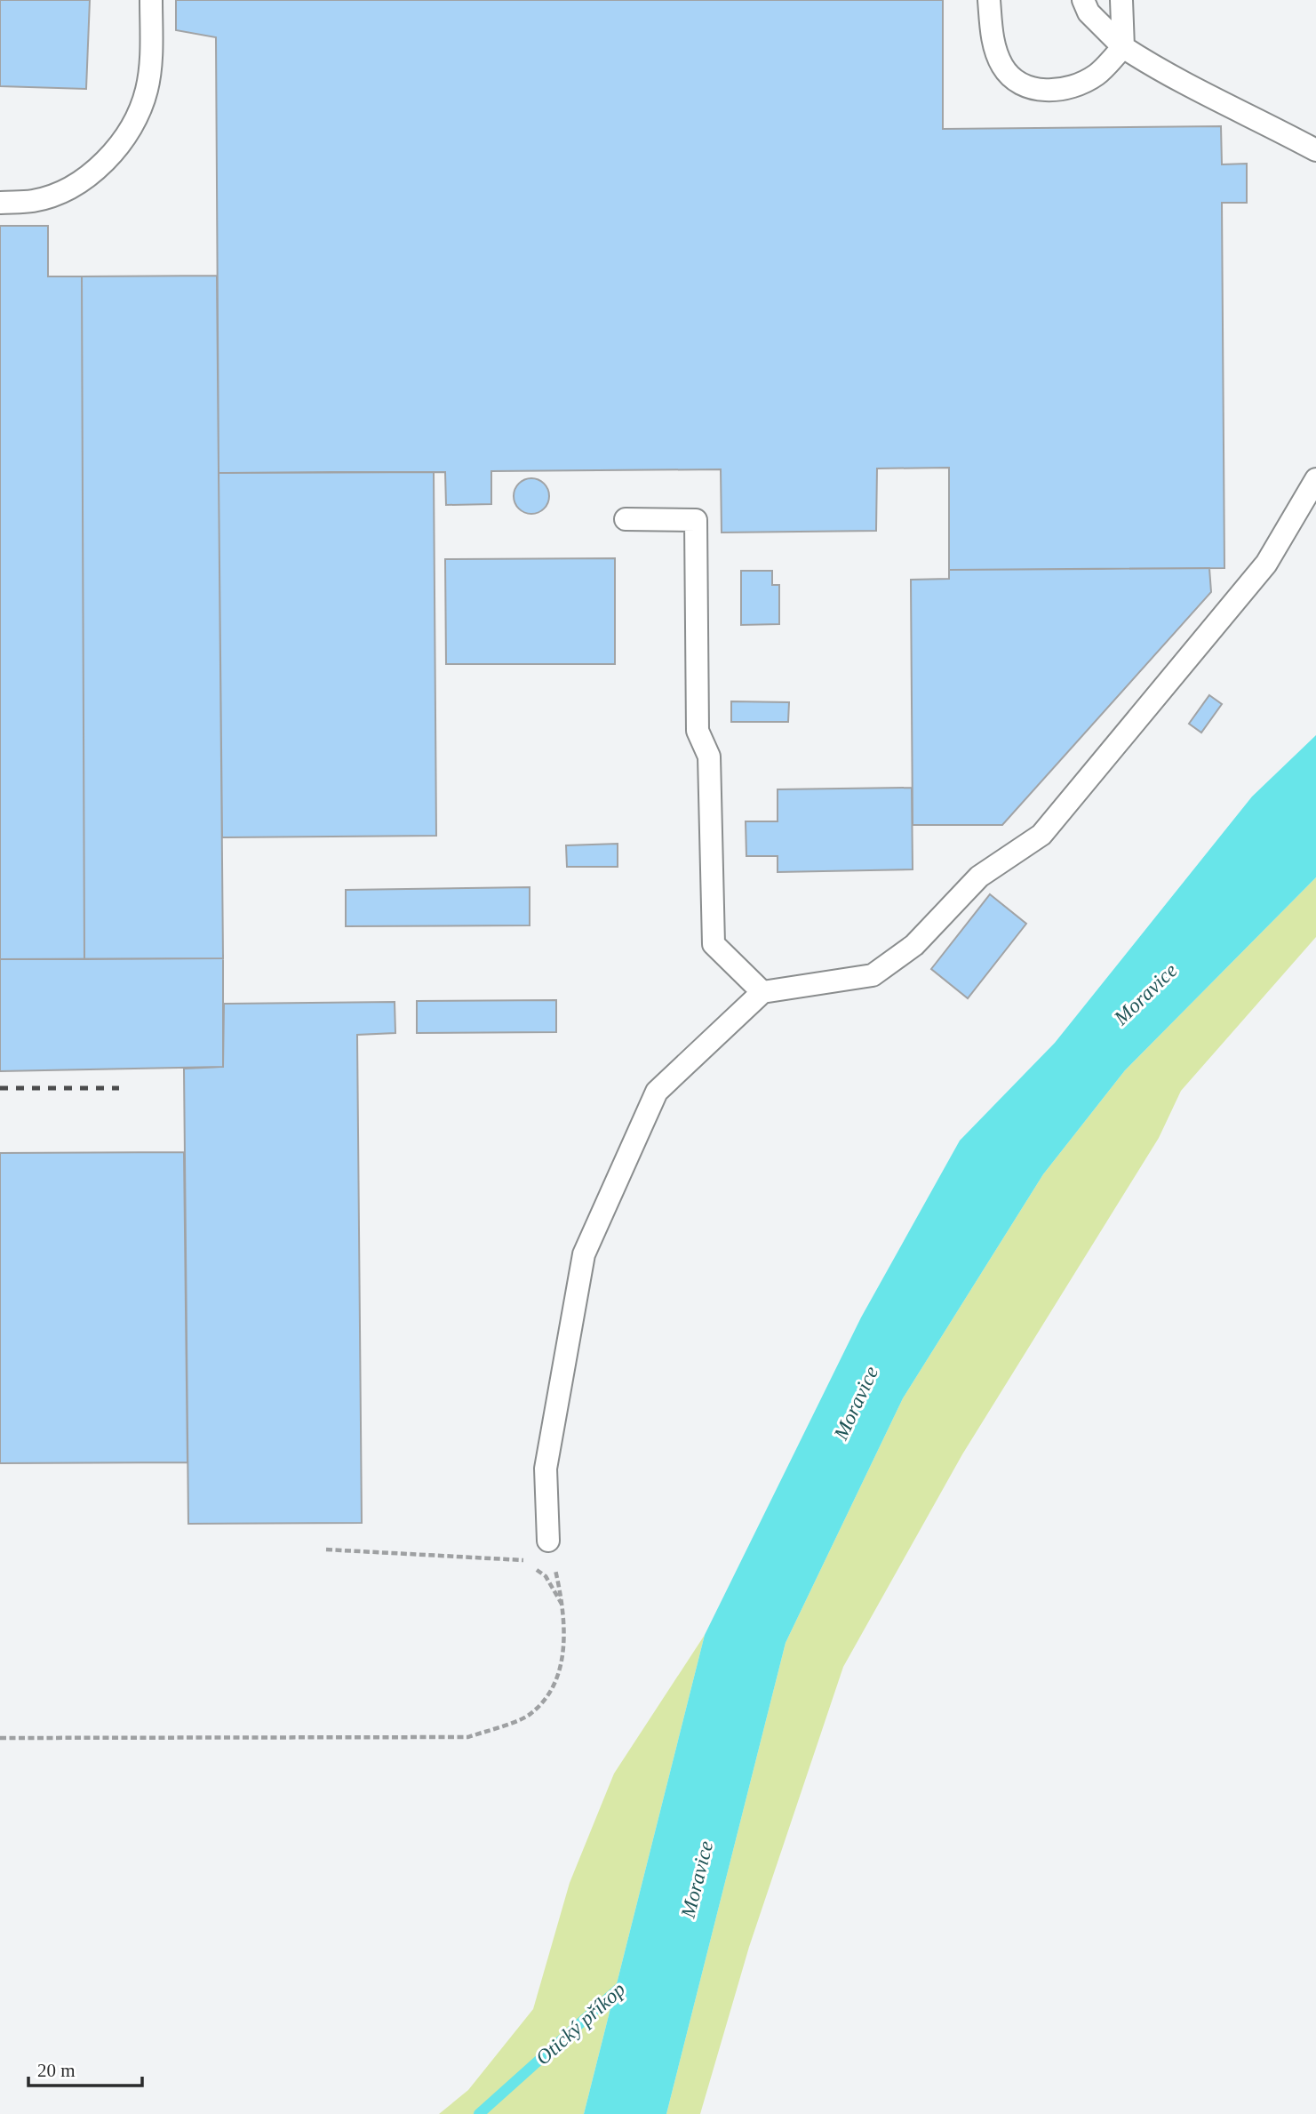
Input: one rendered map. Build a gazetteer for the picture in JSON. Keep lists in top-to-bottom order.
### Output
{
  "water": ["Moravice", "Otický příkop"],
  "scale_bar": "20 m"
}
